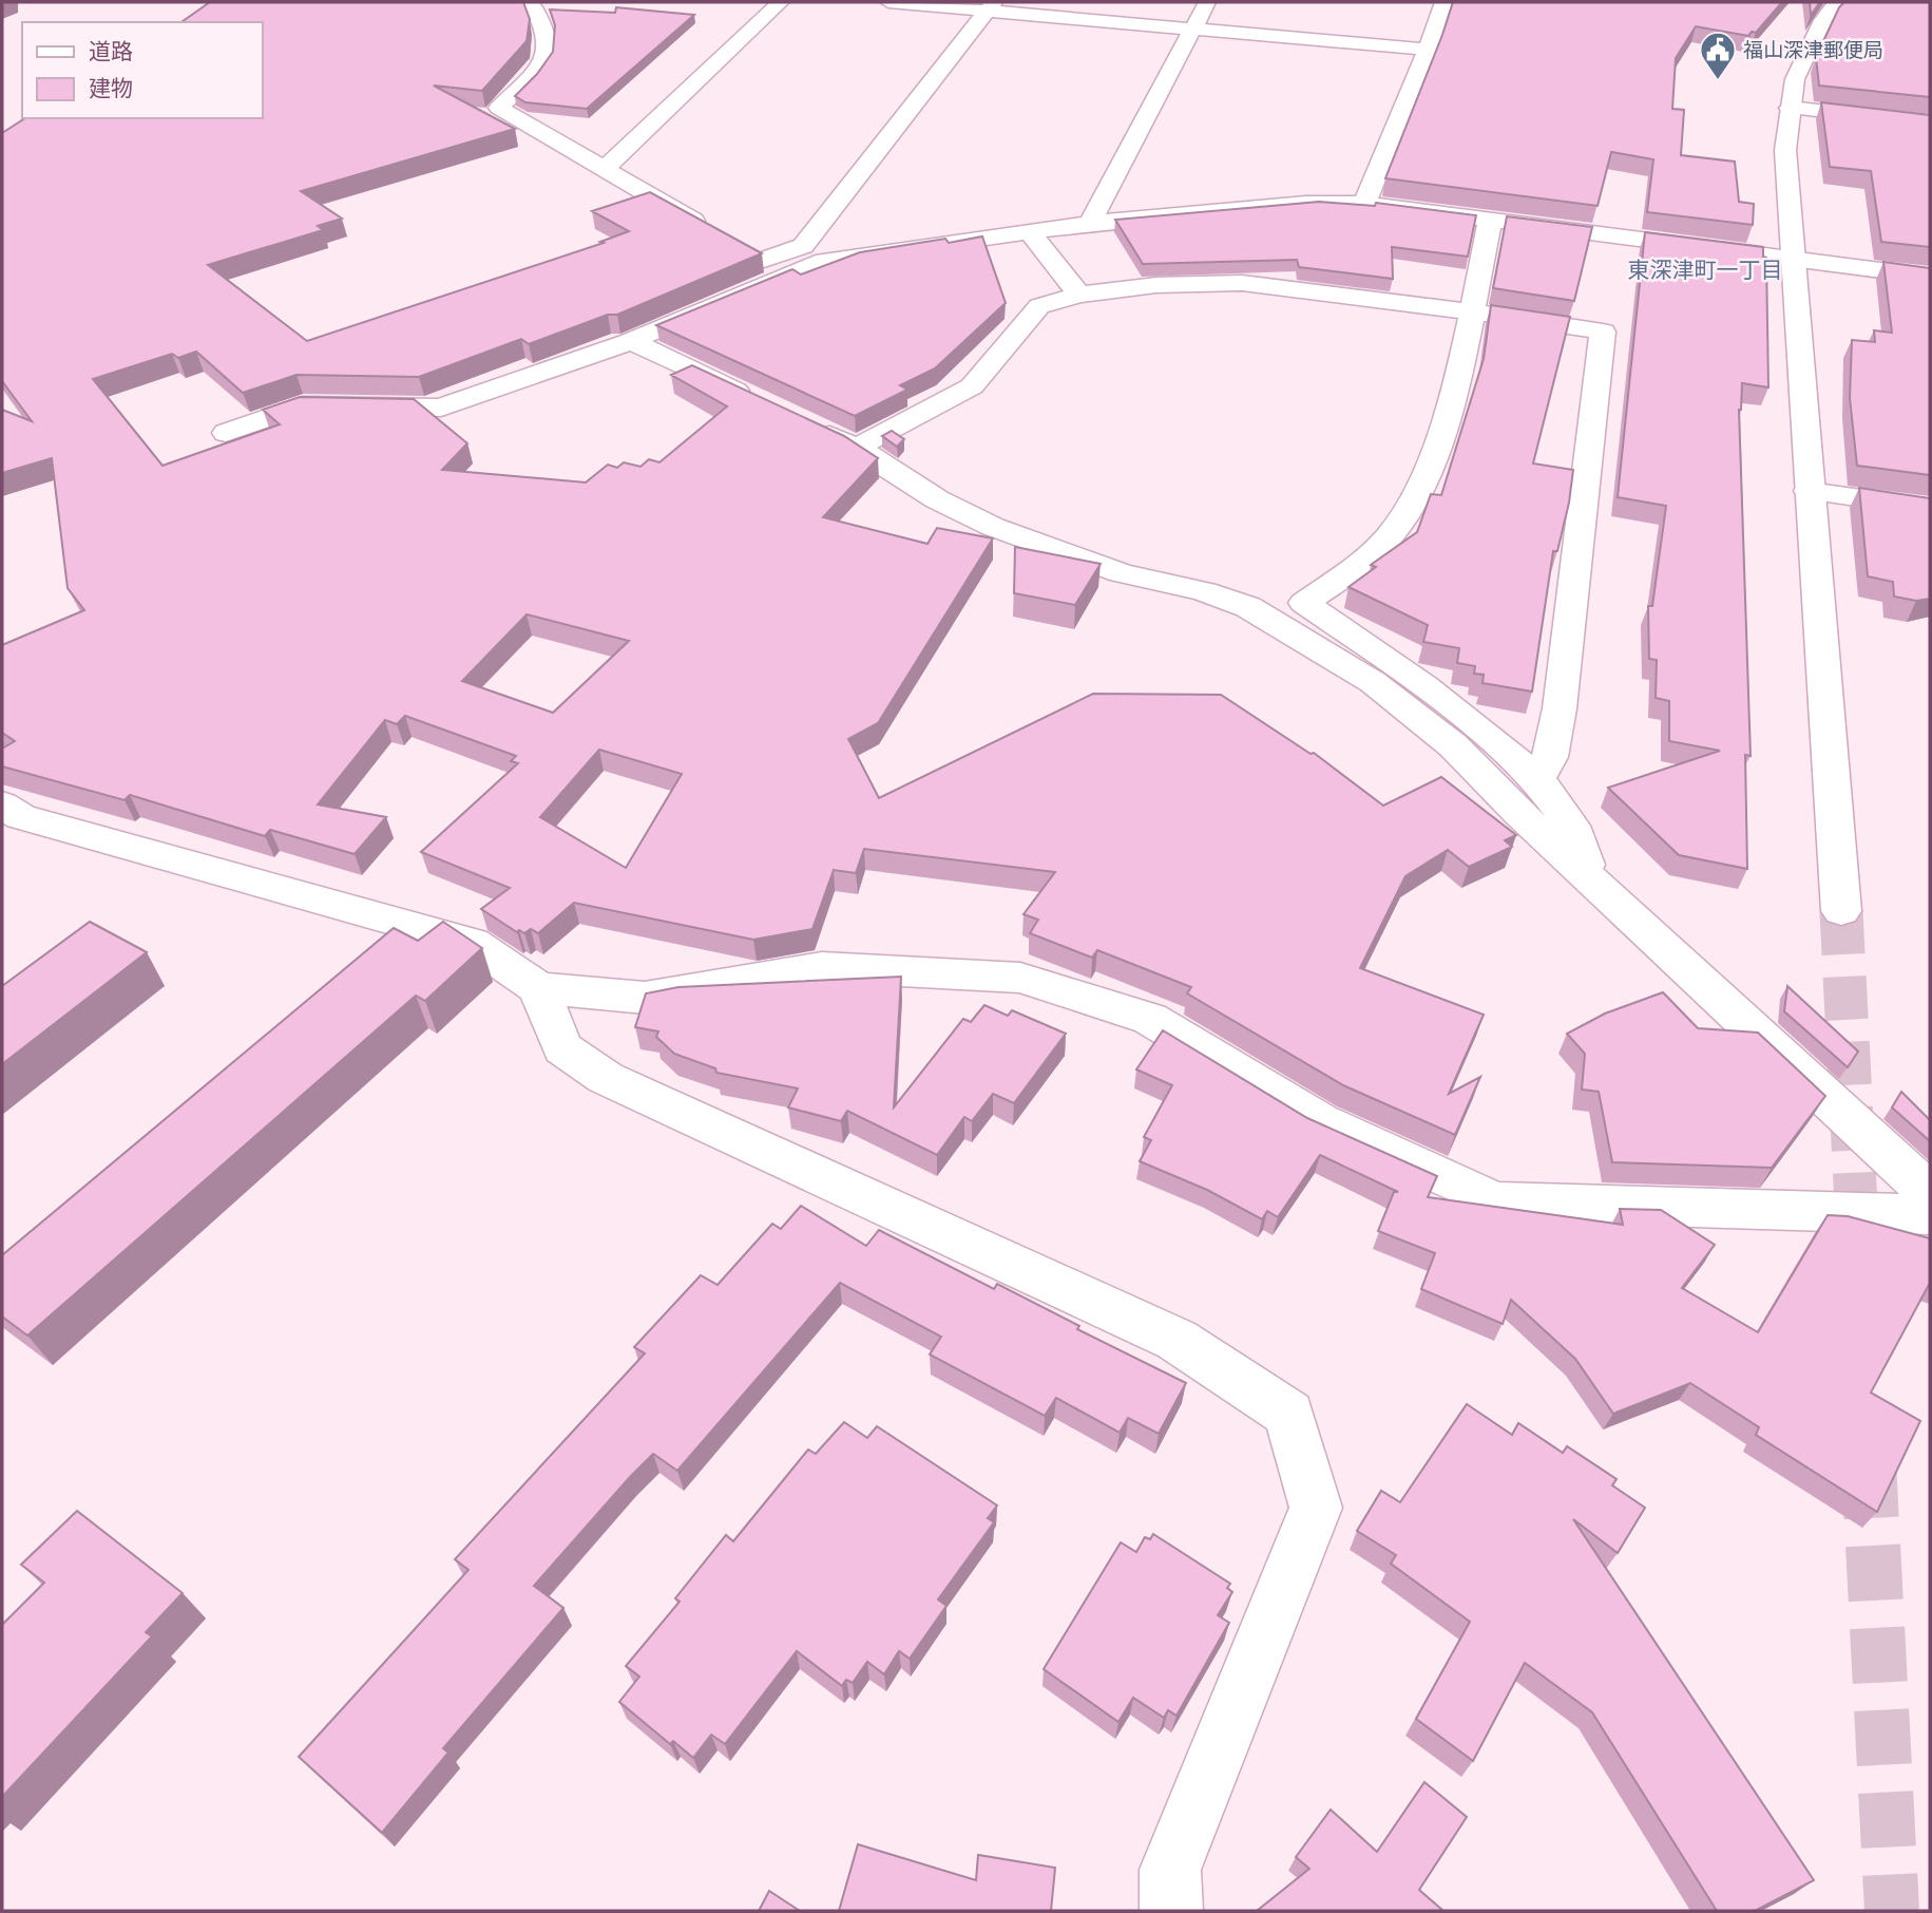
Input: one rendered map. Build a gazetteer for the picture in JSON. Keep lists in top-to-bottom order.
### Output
{
  "districts": ["東深津町一丁目"],
  "places": {
    "public building": ["福山深津郵便局"]
  },
  "legend": ["道路", "建物"]
}
